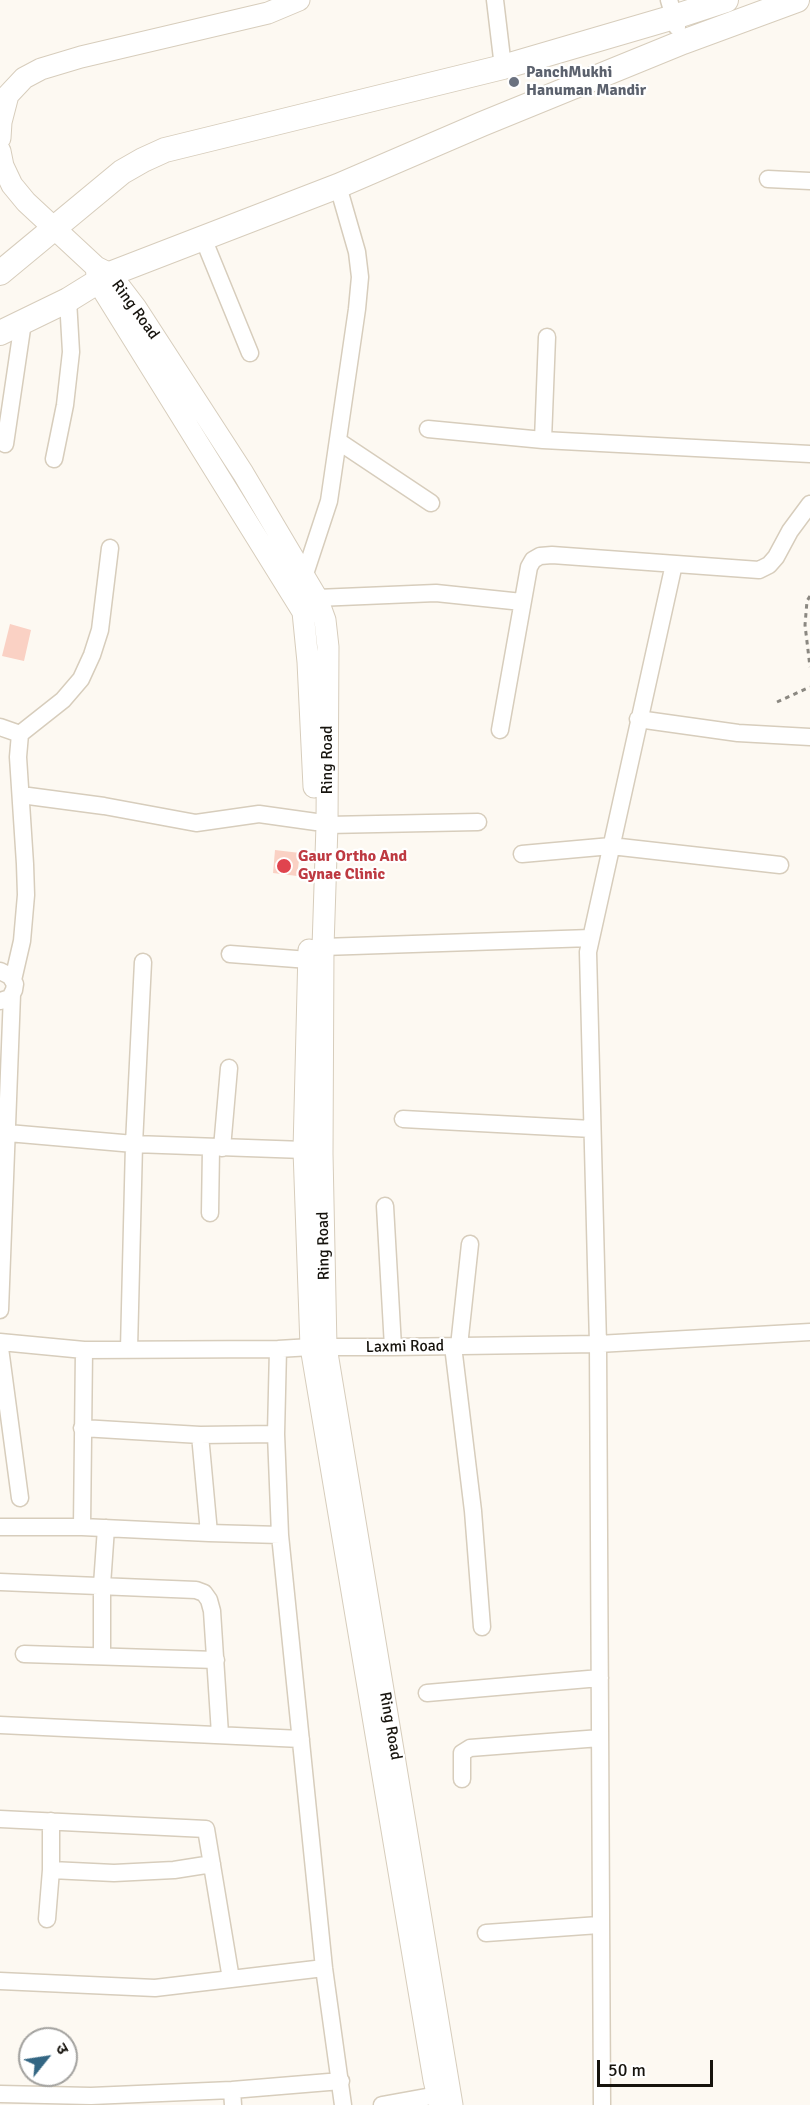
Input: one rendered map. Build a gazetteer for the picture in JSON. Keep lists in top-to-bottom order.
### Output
{
  "streets": {
    "street": ["Ring Road", "Laxmi Road"]
  },
  "crossings": [
    ["Ring Road", "Laxmi Road"]
  ],
  "places": ["PanchMukhi Hanuman Mandir", "Gaur Ortho And Gynae Clinic"],
  "scale_bar": "50 m",
  "north": "top right"
}
